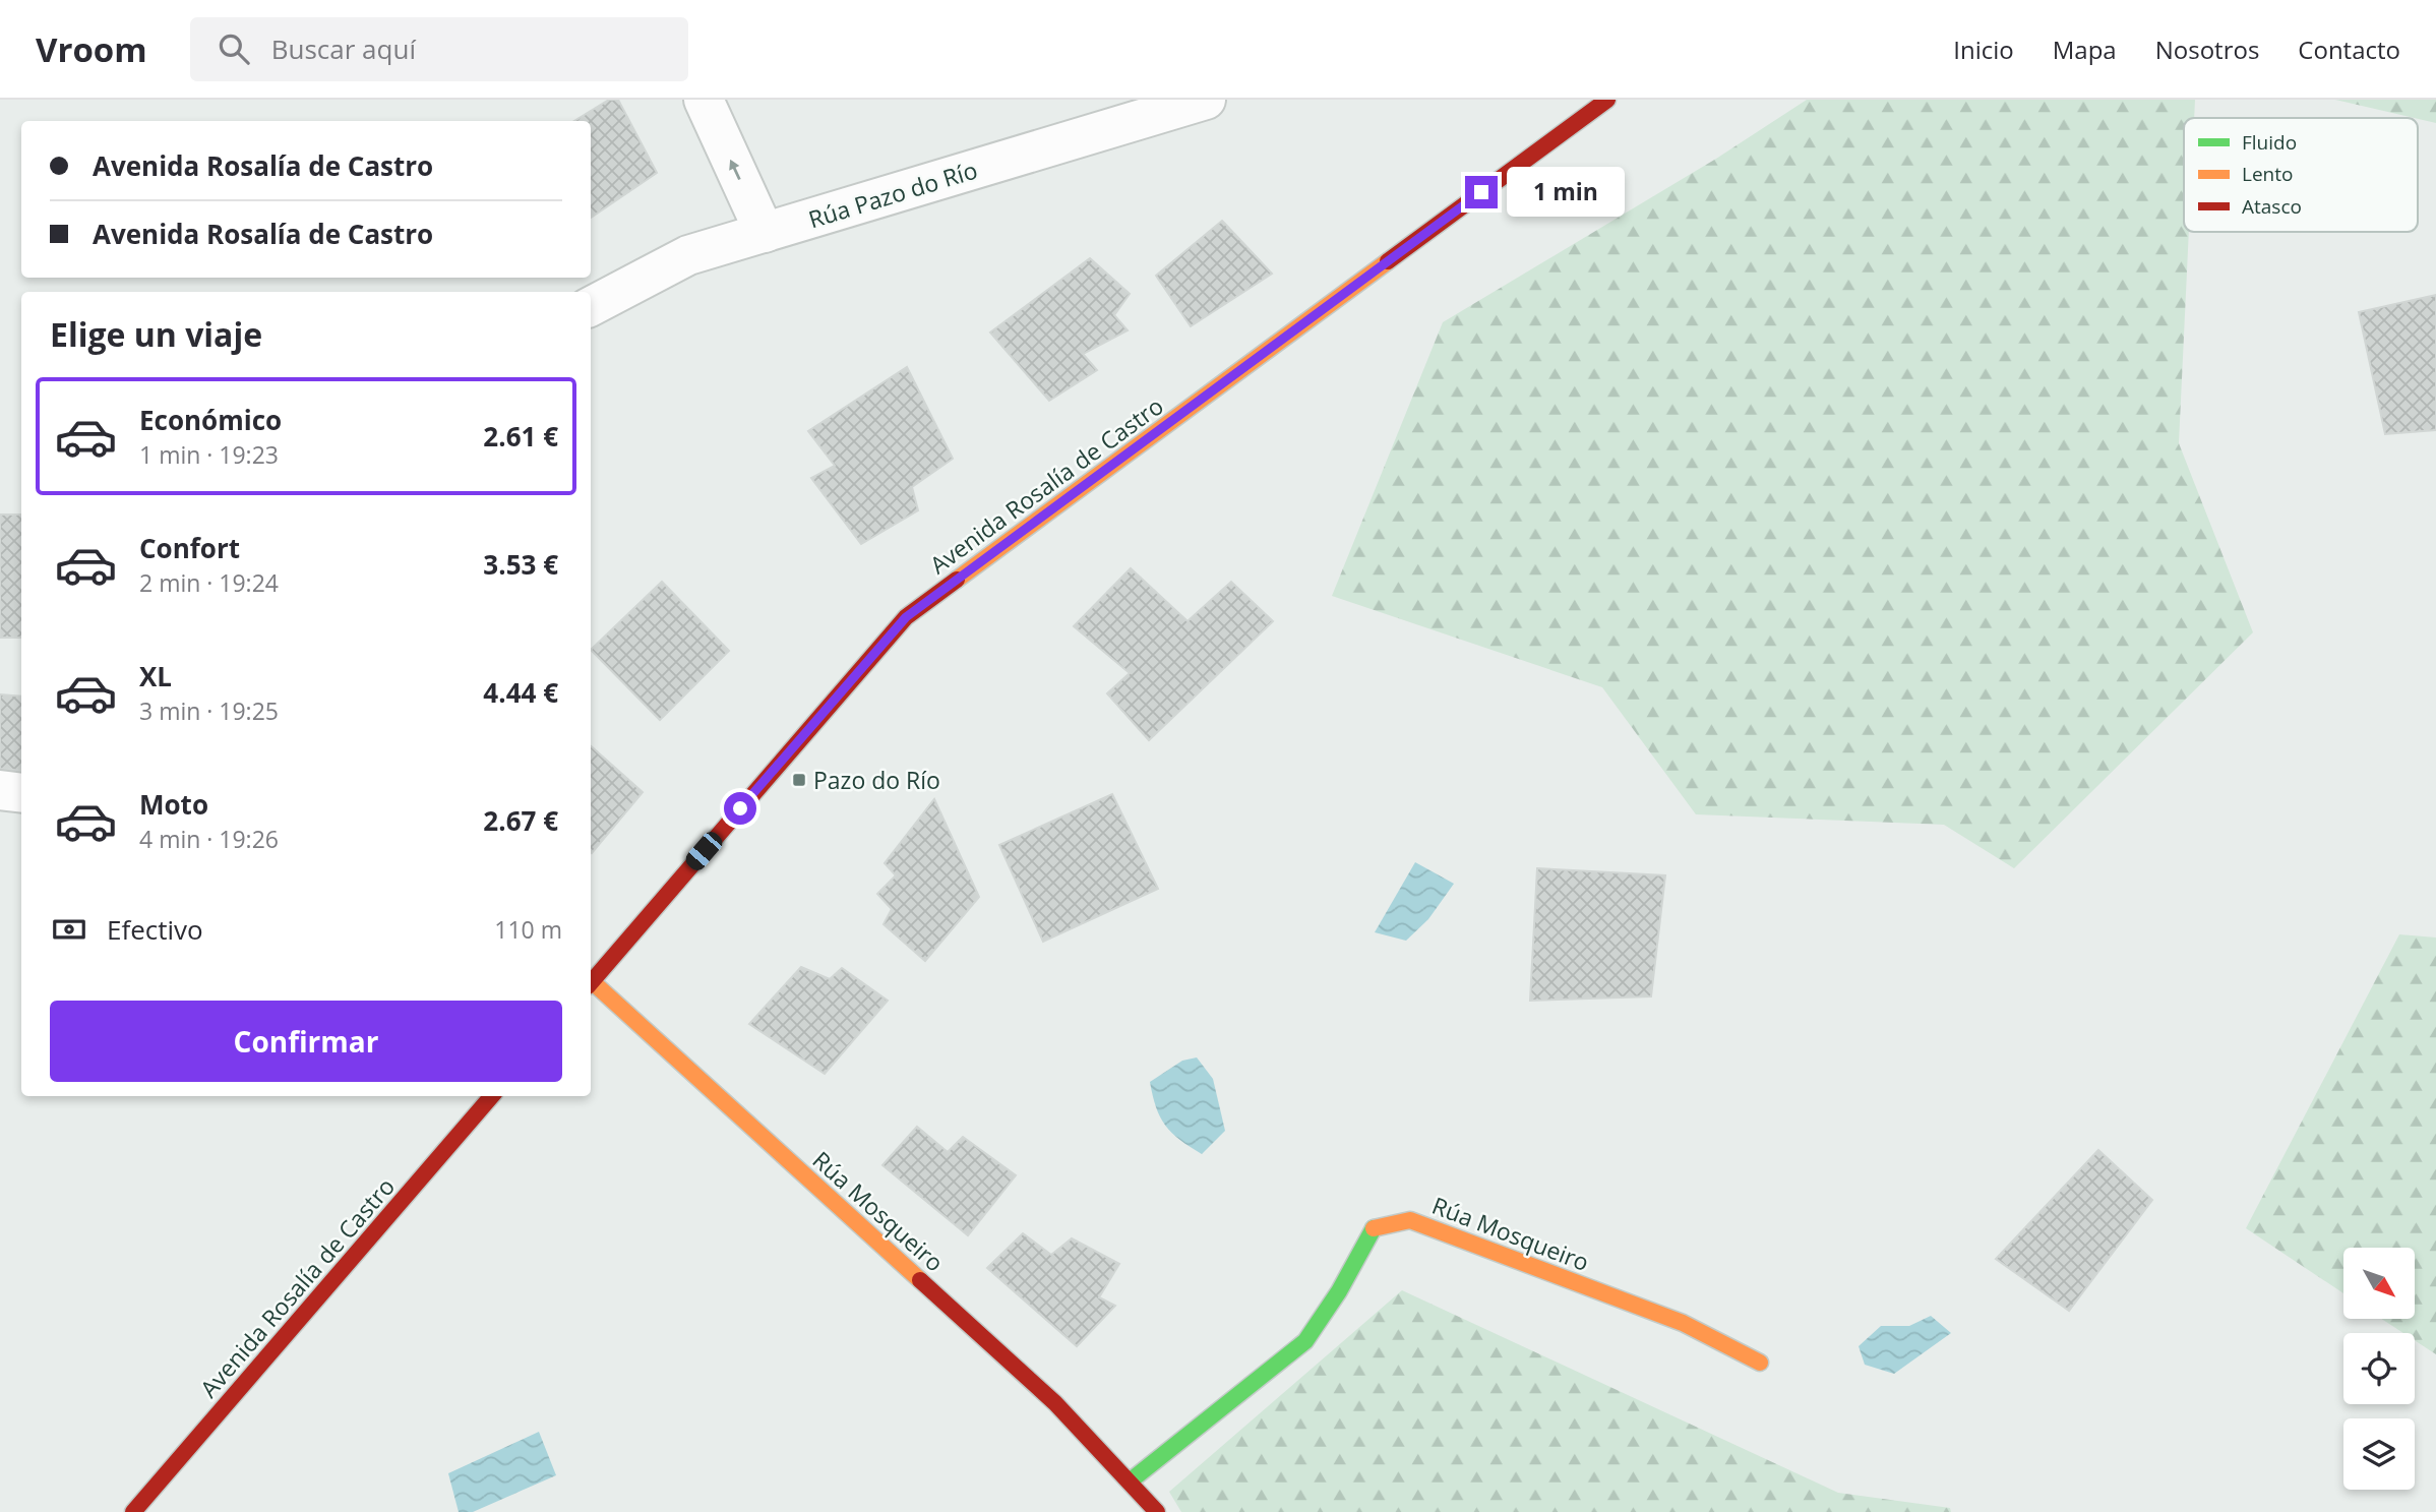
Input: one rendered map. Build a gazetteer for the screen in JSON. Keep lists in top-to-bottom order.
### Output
{
  "streets": {
    "street": ["Rúa Pazo do Río", "Avenida Rosalía de Castro", "Rúa Mosqueiro"]
  },
  "places": {
    "transit": ["Pazo do Río"]
  },
  "legend": ["Fluido", "Lento", "Atasco"],
  "north": "bottom right",
  "page": {
    "header": "Vroom",
    "search": "Buscar aquí",
    "nav": [
      "Inicio",
      "Mapa",
      "Nosotros",
      "Contacto"
    ],
    "banner": ["Avenida Rosalía de Castro", "Avenida Rosalía de Castro"],
    "bubble": "1 min",
    "heading": "Elige un viaje",
    "list": [
      {
        "name": "Económico",
        "note": "1 min · 19:23",
        "value": "2.61 €"
      },
      {
        "name": "Confort",
        "note": "2 min · 19:24",
        "value": "3.53 €"
      },
      {
        "name": "XL",
        "note": "3 min · 19:25",
        "value": "4.44 €"
      },
      {
        "name": "Moto",
        "note": "4 min · 19:26",
        "value": "2.67 €"
      }
    ],
    "pay": ["Efectivo", "110 m"],
    "buttons": "Confirmar"
  }
}
